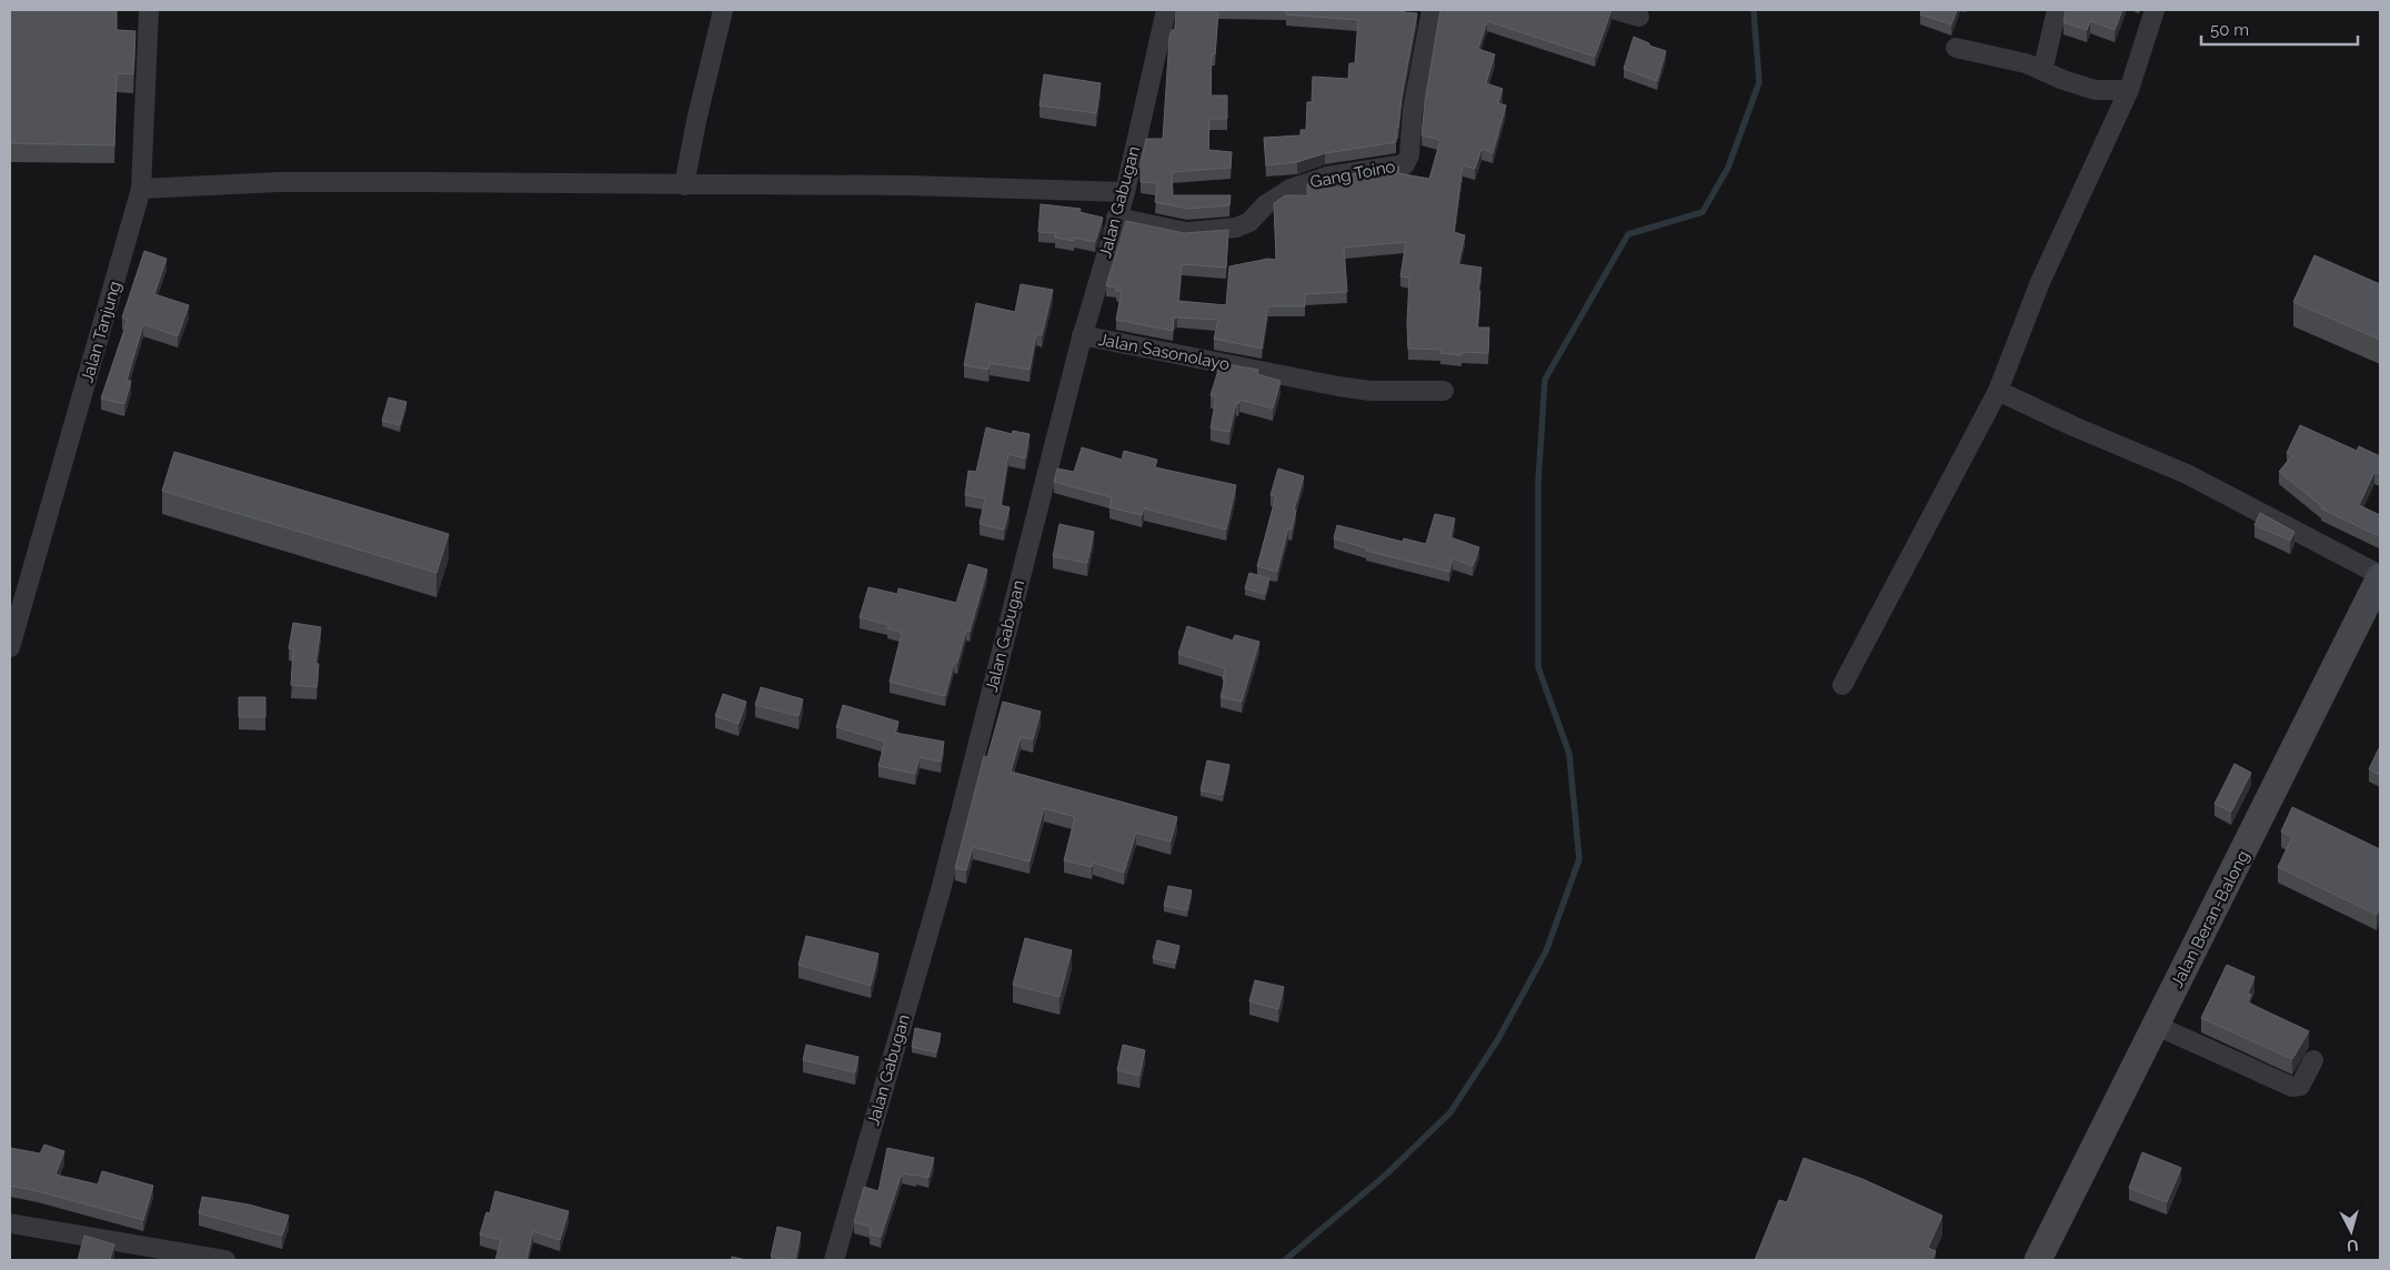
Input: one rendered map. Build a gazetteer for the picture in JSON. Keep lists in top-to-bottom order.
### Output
{
  "streets": {
    "main road": ["Jalan Beran-Balong"],
    "street": [
      "Gang Toino",
      "Jalan Gabugan",
      "Jalan Tanjung",
      "Jalan Sasonolayo"
    ]
  },
  "crossings": [
    ["Gang Toino", "Jalan Gabugan"],
    ["Jalan Gabugan", "Jalan Sasonolayo"]
  ],
  "scale_bar": "50 m",
  "north": "bottom"
}
